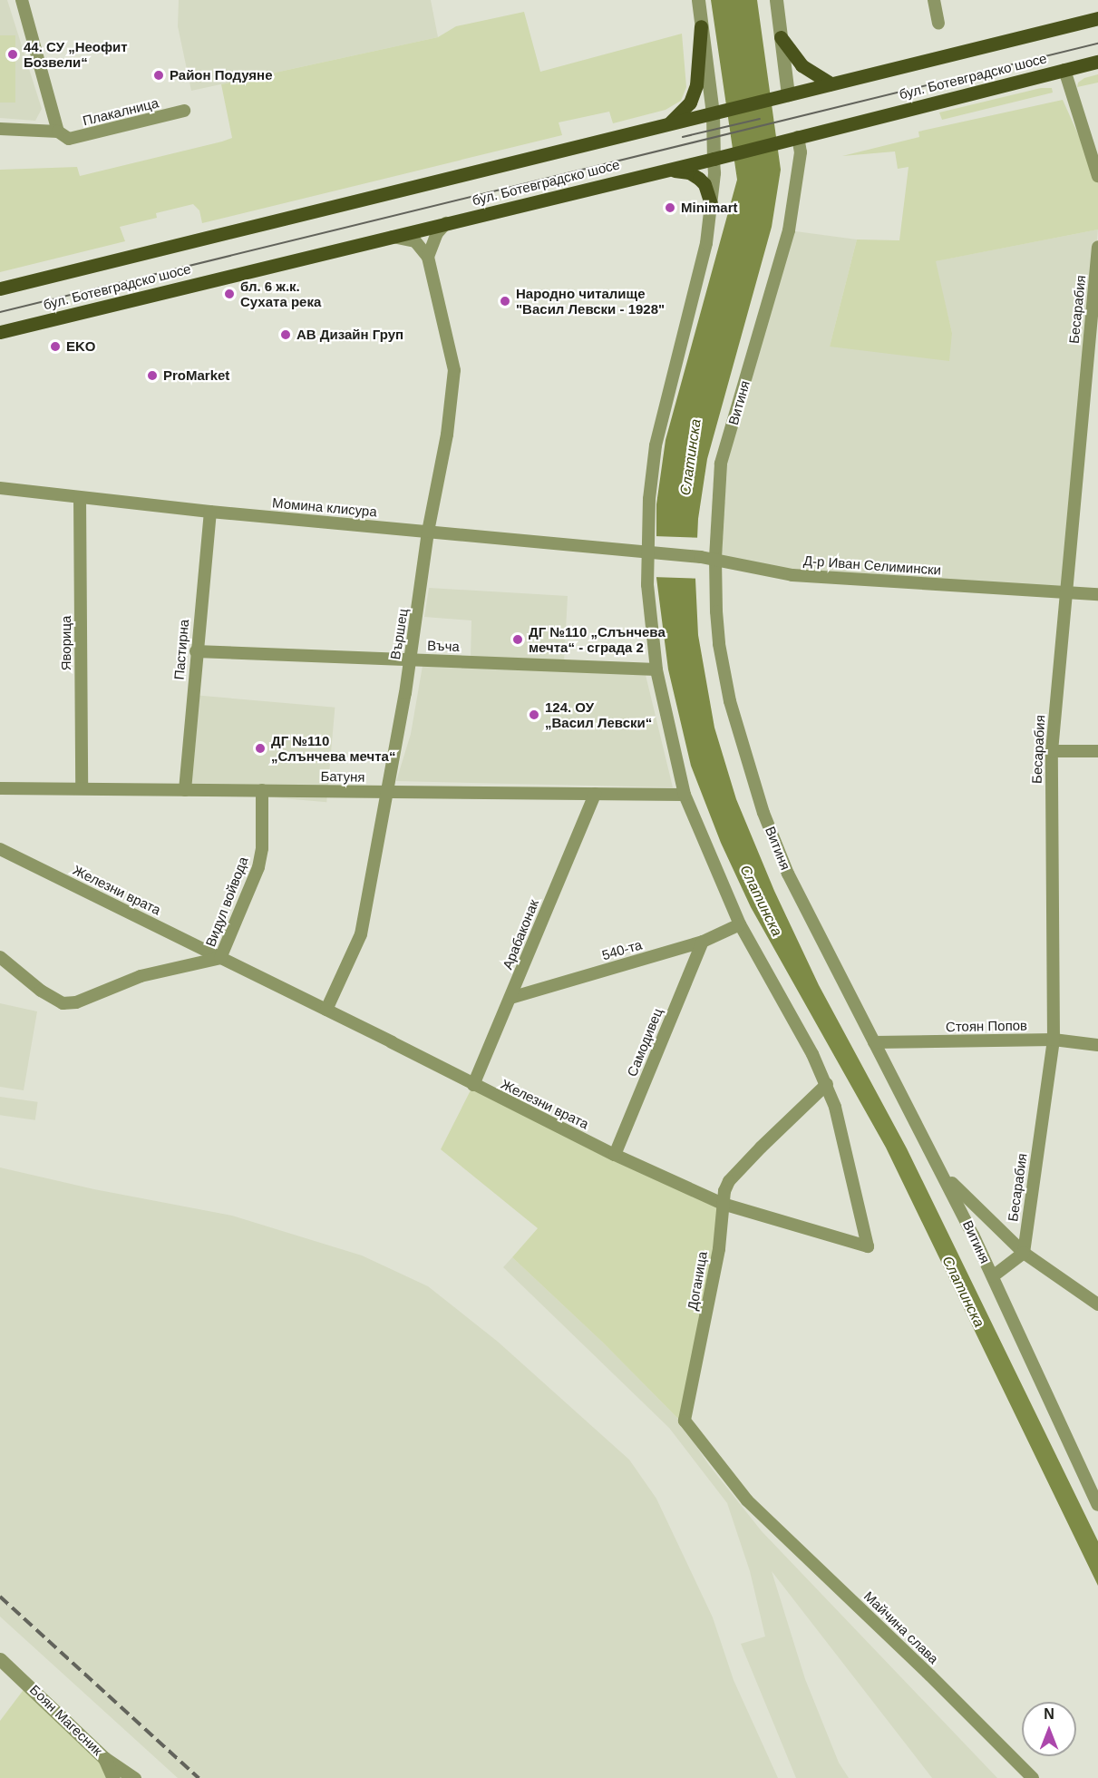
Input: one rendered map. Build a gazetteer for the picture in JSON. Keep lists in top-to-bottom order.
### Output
{
  "streets": {
    "main road": ["бул. Ботевградско шосе"],
    "street": [
      "Плакалница",
      "Бесарабия",
      "Витиня",
      "Момина клисура",
      "Д-р Иван Селимински",
      "Вършец",
      "Яворица",
      "Въча",
      "Пастирна",
      "Батуня",
      "Железни врата",
      "Видул войвода",
      "Арабаконак",
      "540-та",
      "Стоян Попов",
      "Самодивец",
      "Доганица",
      "Майчина слава",
      "Боян Магесник"
    ]
  },
  "crossings": [
    ["бул. Ботевградско шосе", "Витиня"],
    ["Бесарабия", "Д-р Иван Селимински"],
    ["Бесарабия", "Стоян Попов"],
    ["Витиня", "Д-р Иван Селимински"],
    ["Витиня", "Стоян Попов"],
    ["Момина клисура", "Д-р Иван Селимински"],
    ["Момина клисура", "Вършец"],
    ["Момина клисура", "Яворица"],
    ["Момина клисура", "Пастирна"],
    ["Вършец", "Въча"],
    ["Вършец", "Батуня"],
    ["Вършец", "Железни врата"],
    ["Яворица", "Батуня"],
    ["Въча", "Пастирна"],
    ["Пастирна", "Батуня"],
    ["Батуня", "Видул войвода"],
    ["Батуня", "Арабаконак"],
    ["Железни врата", "Видул войвода"],
    ["Железни врата", "Арабаконак"],
    ["Железни врата", "Самодивец"],
    ["Железни врата", "Доганица"],
    ["Арабаконак", "540-та"],
    ["540-та", "Самодивец"],
    ["Доганица", "Майчина слава"]
  ],
  "water": ["Слатинска"],
  "places": [
    "44. СУ „Неофит Бозвели“",
    "Район Подуяне",
    "Minimart",
    "бл. 6 ж.к. Сухата река",
    "Народно читалище \"Васил Левски - 1928\"",
    "АВ Дизайн Груп",
    "EKO",
    "ProMarket",
    "ДГ №110 „Слънчева мечта“ - сграда 2",
    "124. ОУ „Васил Левски“",
    "ДГ №110 „Слънчева мечта“"
  ],
  "north": "top"
}
